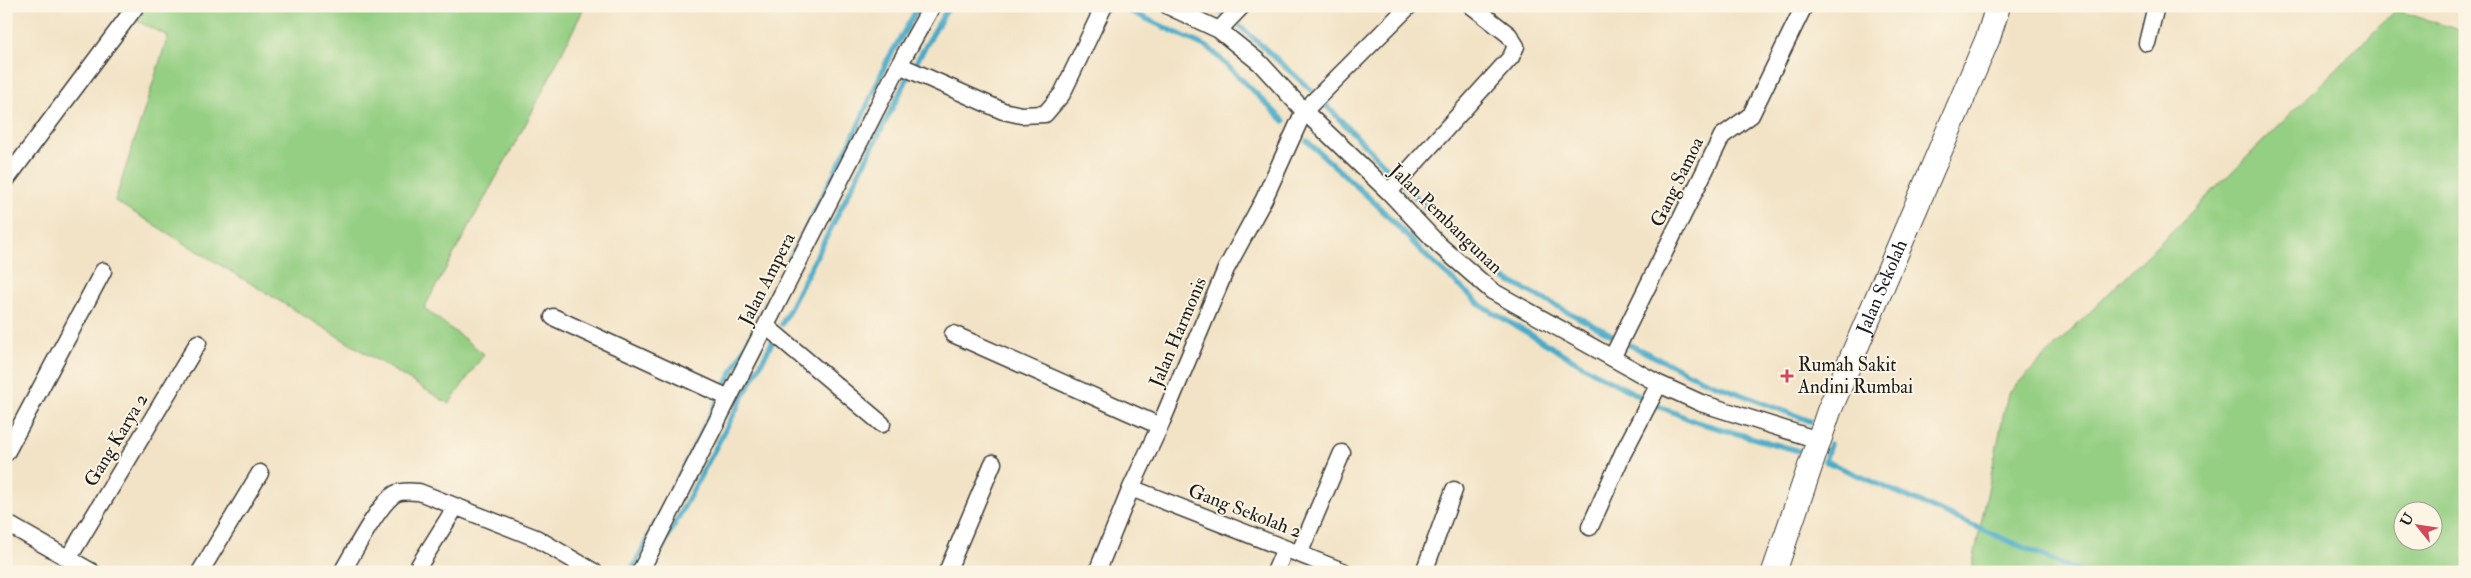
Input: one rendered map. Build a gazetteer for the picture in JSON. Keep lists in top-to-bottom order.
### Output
{
  "streets": {
    "street": [
      "Gang Samoa",
      "Jalan Pembangunan",
      "Jalan Ampera",
      "Jalan Sekolah",
      "Jalan Harmonis",
      "Gang Karya 2",
      "Gang Sekolah 2"
    ]
  },
  "crossings": [
    ["Gang Samoa", "Jalan Pembangunan"],
    ["Jalan Pembangunan", "Jalan Sekolah"],
    ["Jalan Pembangunan", "Jalan Harmonis"],
    ["Jalan Harmonis", "Gang Sekolah 2"]
  ],
  "places": {
    "health": ["Rumah Sakit Andini Rumbai"]
  },
  "north": "top left"
}
